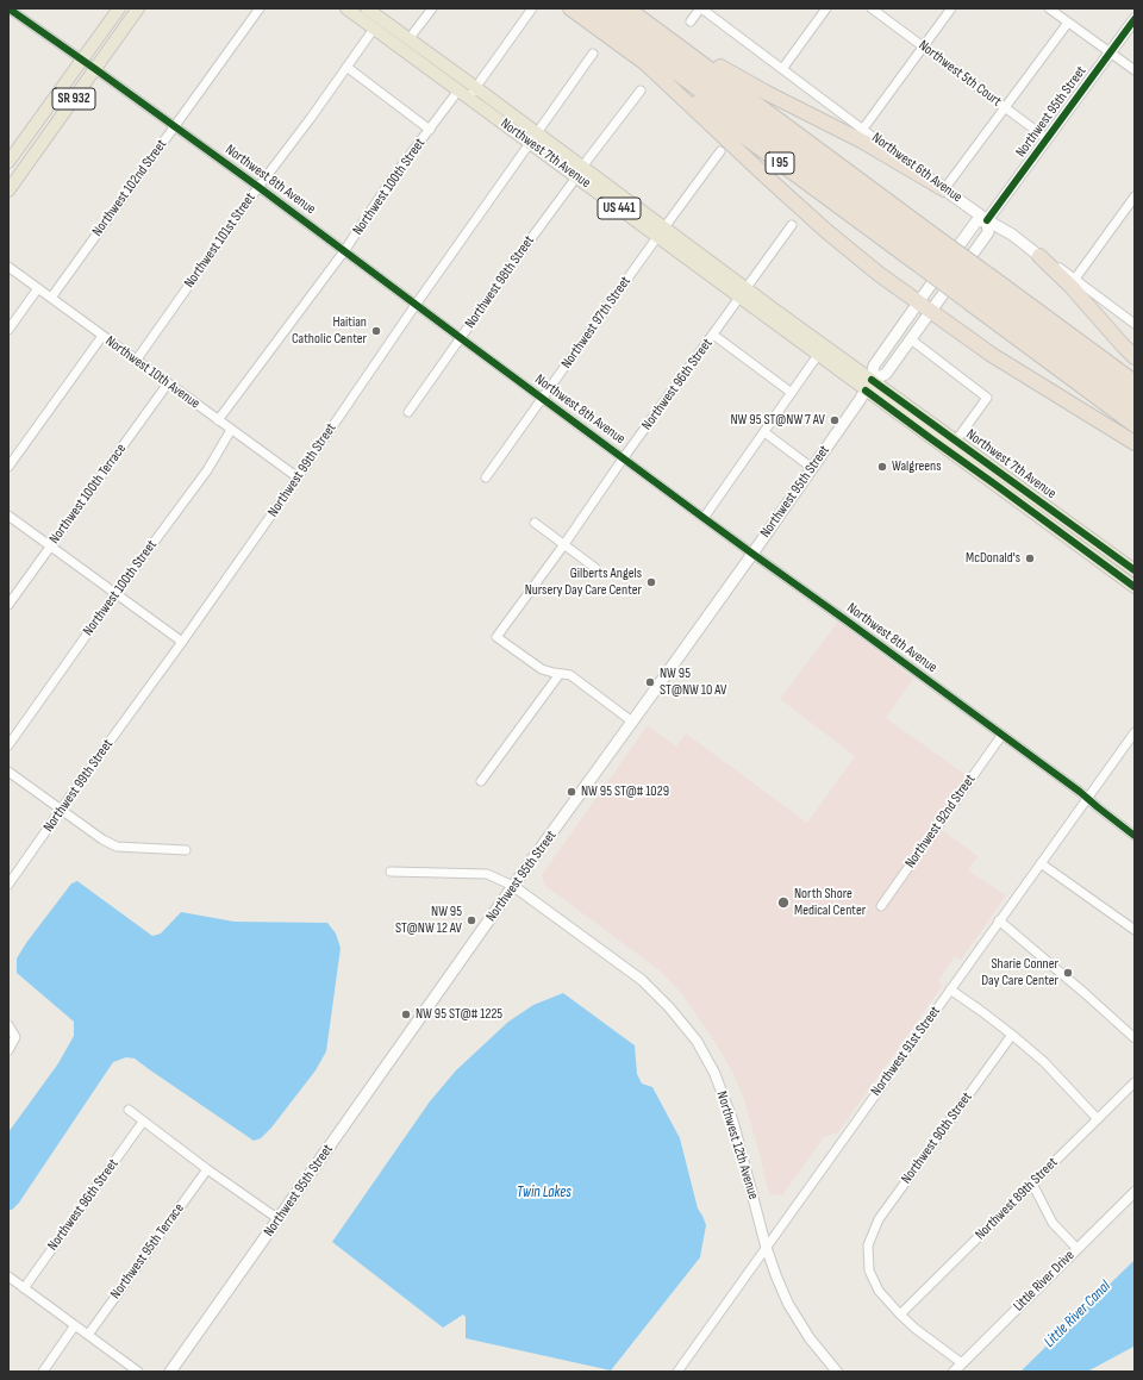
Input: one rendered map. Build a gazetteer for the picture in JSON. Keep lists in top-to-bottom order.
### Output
{
  "streets": {
    "highway": ["I 95"],
    "main road": [
      "SR 932",
      "Northwest 95th Street",
      "Northwest 7th Avenue",
      "Northwest 6th Avenue",
      "US 441"
    ],
    "street": [
      "Northwest 5th Court",
      "Northwest 8th Avenue",
      "Northwest 100th Street",
      "Northwest 102nd Street",
      "Northwest 101st Street",
      "Northwest 98th Street",
      "Northwest 97th Street",
      "Northwest 10th Avenue",
      "Northwest 96th Street",
      "Northwest 99th Street",
      "Northwest 100th Terrace",
      "Northwest 92nd Street",
      "Northwest 91st Street",
      "Northwest 90th Street",
      "Northwest 12th Avenue",
      "Northwest 89th Street",
      "Northwest 95th Terrace",
      "Little River Drive"
    ]
  },
  "crossings": [
    ["Northwest 5th Court", "Northwest 95th Street"],
    ["SR 932", "Northwest 8th Avenue"],
    ["Northwest 95th Street", "Northwest 7th Avenue"],
    ["Northwest 95th Street", "Northwest 6th Avenue"],
    ["Northwest 95th Street", "Northwest 8th Avenue"],
    ["Northwest 95th Street", "Northwest 12th Avenue"],
    ["Northwest 7th Avenue", "Northwest 100th Street"],
    ["Northwest 7th Avenue", "Northwest 101st Street"],
    ["Northwest 7th Avenue", "Northwest 98th Street"],
    ["Northwest 7th Avenue", "Northwest 97th Street"],
    ["Northwest 7th Avenue", "Northwest 96th Street"],
    ["Northwest 7th Avenue", "Northwest 99th Street"],
    ["Northwest 8th Avenue", "Northwest 100th Street"],
    ["Northwest 8th Avenue", "Northwest 102nd Street"],
    ["Northwest 8th Avenue", "Northwest 101st Street"],
    ["Northwest 8th Avenue", "Northwest 98th Street"],
    ["Northwest 8th Avenue", "Northwest 97th Street"],
    ["Northwest 8th Avenue", "Northwest 96th Street"],
    ["Northwest 8th Avenue", "Northwest 99th Street"],
    ["Northwest 8th Avenue", "Northwest 92nd Street"],
    ["Northwest 8th Avenue", "Northwest 91st Street"],
    ["Northwest 100th Street", "Northwest 10th Avenue"],
    ["Northwest 102nd Street", "Northwest 10th Avenue"],
    ["Northwest 101st Street", "Northwest 10th Avenue"],
    ["Northwest 10th Avenue", "Northwest 99th Street"],
    ["Northwest 10th Avenue", "Northwest 100th Terrace"],
    ["Northwest 91st Street", "Northwest 12th Avenue"],
    ["Northwest 90th Street", "Northwest 89th Street"]
  ],
  "water": ["Twin Lakes", "Little River Canal"],
  "places": [
    "Haitian Catholic Center",
    "NW 95 ST@NW 7 AV",
    "Walgreens",
    "McDonald's",
    "Gilberts Angels Nursery Day Care Center",
    "NW 95 ST@NW 10 AV",
    "NW 95 ST@# 1029",
    "North Shore Medical Center",
    "NW 95 ST@NW 12 AV",
    "Sharie Conner Day Care Center",
    "NW 95 ST@# 1225"
  ]
}
